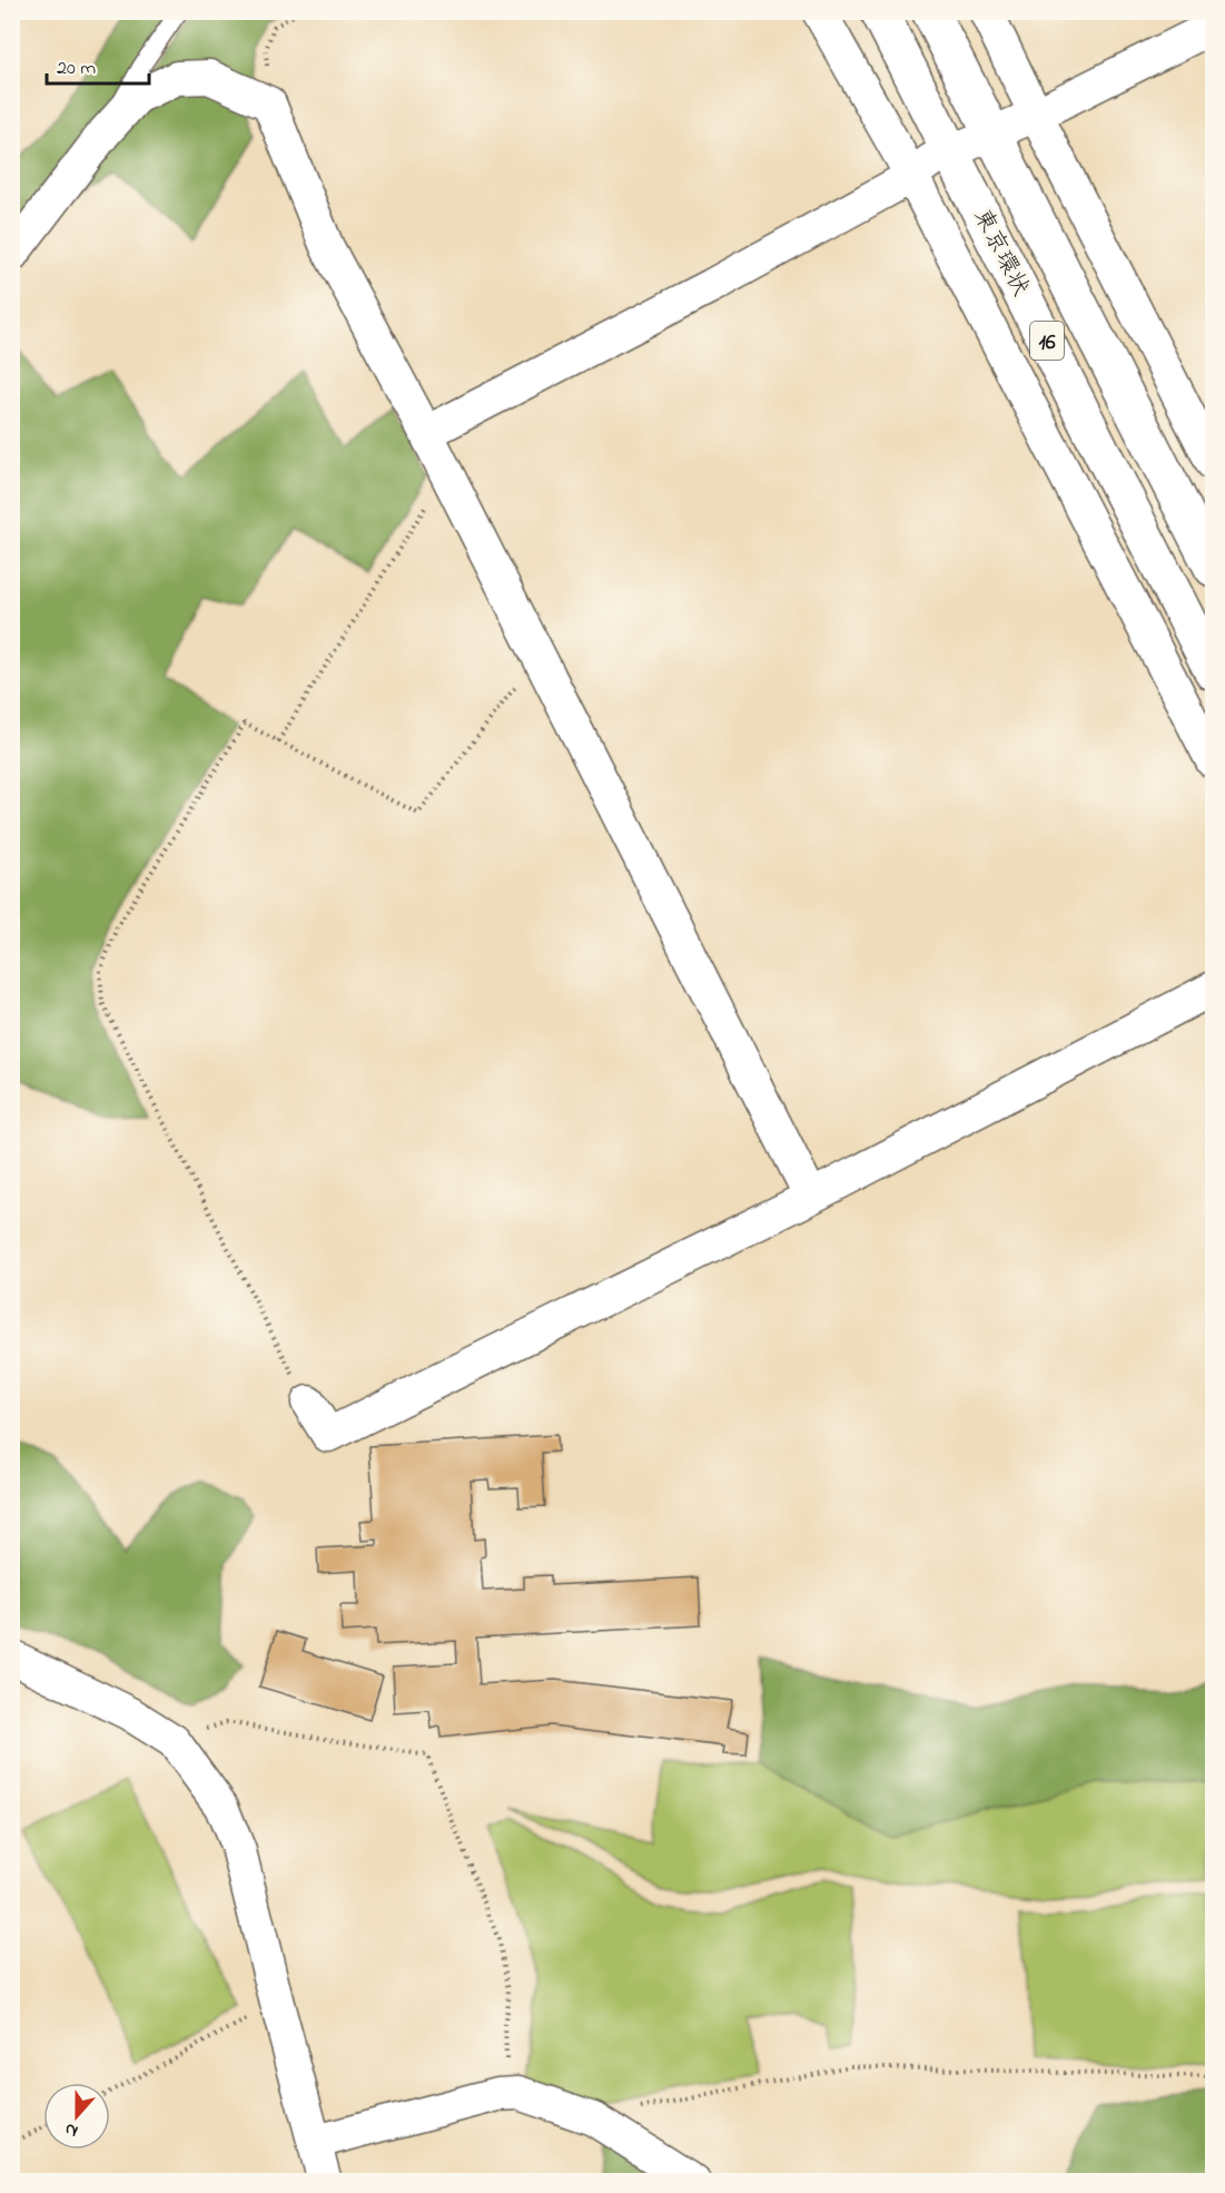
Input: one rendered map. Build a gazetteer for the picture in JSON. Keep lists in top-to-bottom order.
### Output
{
  "streets": {
    "highway": ["東京環状", "16"]
  },
  "scale_bar": "20 m",
  "north": "bottom"
}
